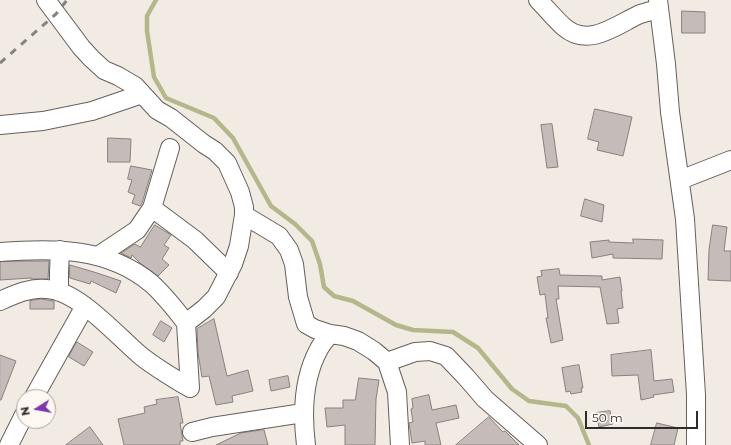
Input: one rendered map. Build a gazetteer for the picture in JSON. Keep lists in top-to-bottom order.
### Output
{
  "scale_bar": "50 m",
  "north": "left"
}
